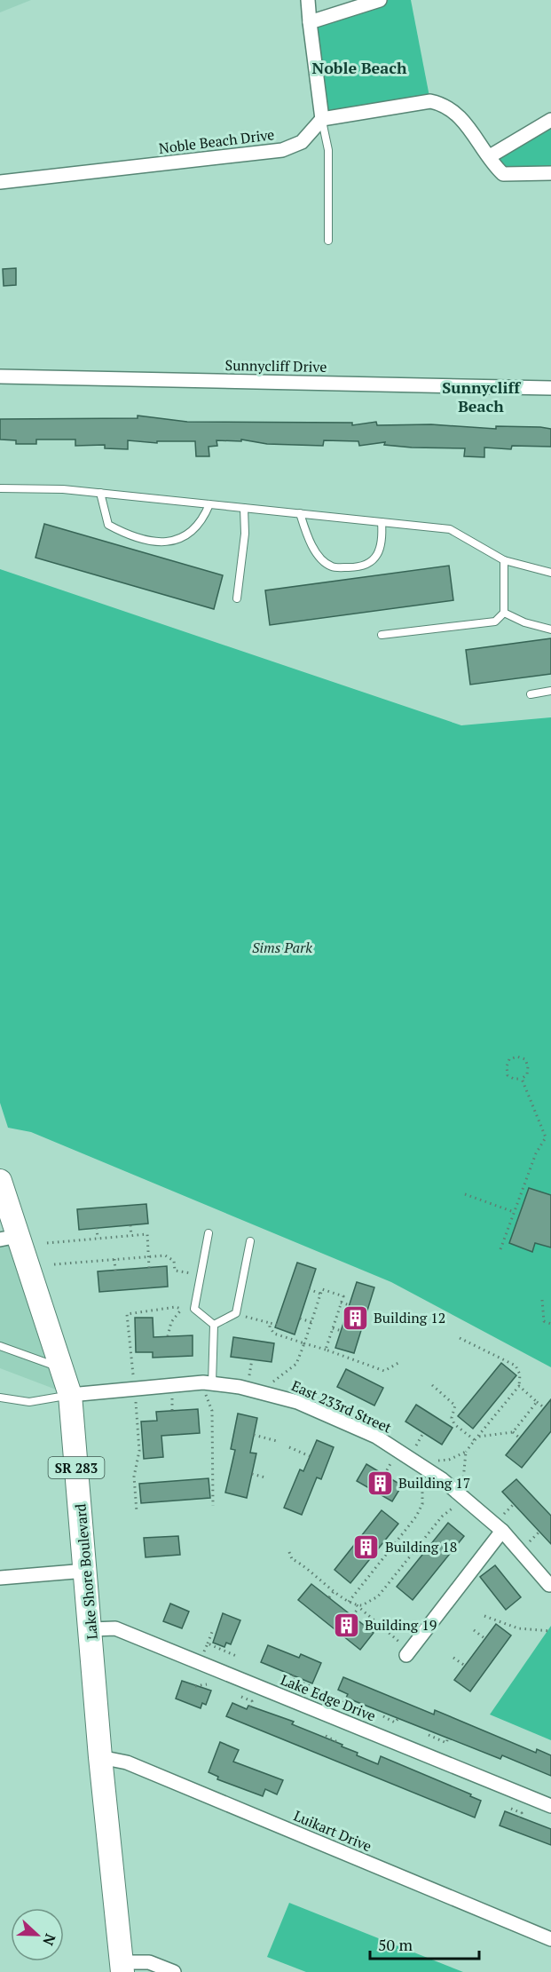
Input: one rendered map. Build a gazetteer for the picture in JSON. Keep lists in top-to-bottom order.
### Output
{
  "streets": {
    "main road": ["SR 283", "Lake Shore Boulevard"],
    "street": [
      "Noble Beach Drive",
      "Sunnycliff Drive",
      "East 233rd Street",
      "Lake Edge Drive",
      "Luikart Drive"
    ]
  },
  "crossings": [
    ["East 233rd Street", "Lake Shore Boulevard"],
    ["Lake Shore Boulevard", "Lake Edge Drive"],
    ["Lake Shore Boulevard", "Luikart Drive"]
  ],
  "districts": ["Noble Beach", "Sunnycliff Beach"],
  "parks": ["Sims Park"],
  "places": {
    "building": [
      "Building 12",
      "Building 17",
      "Building 18",
      "Building 19"
    ]
  },
  "scale_bar": "50 m",
  "north": "right"
}
